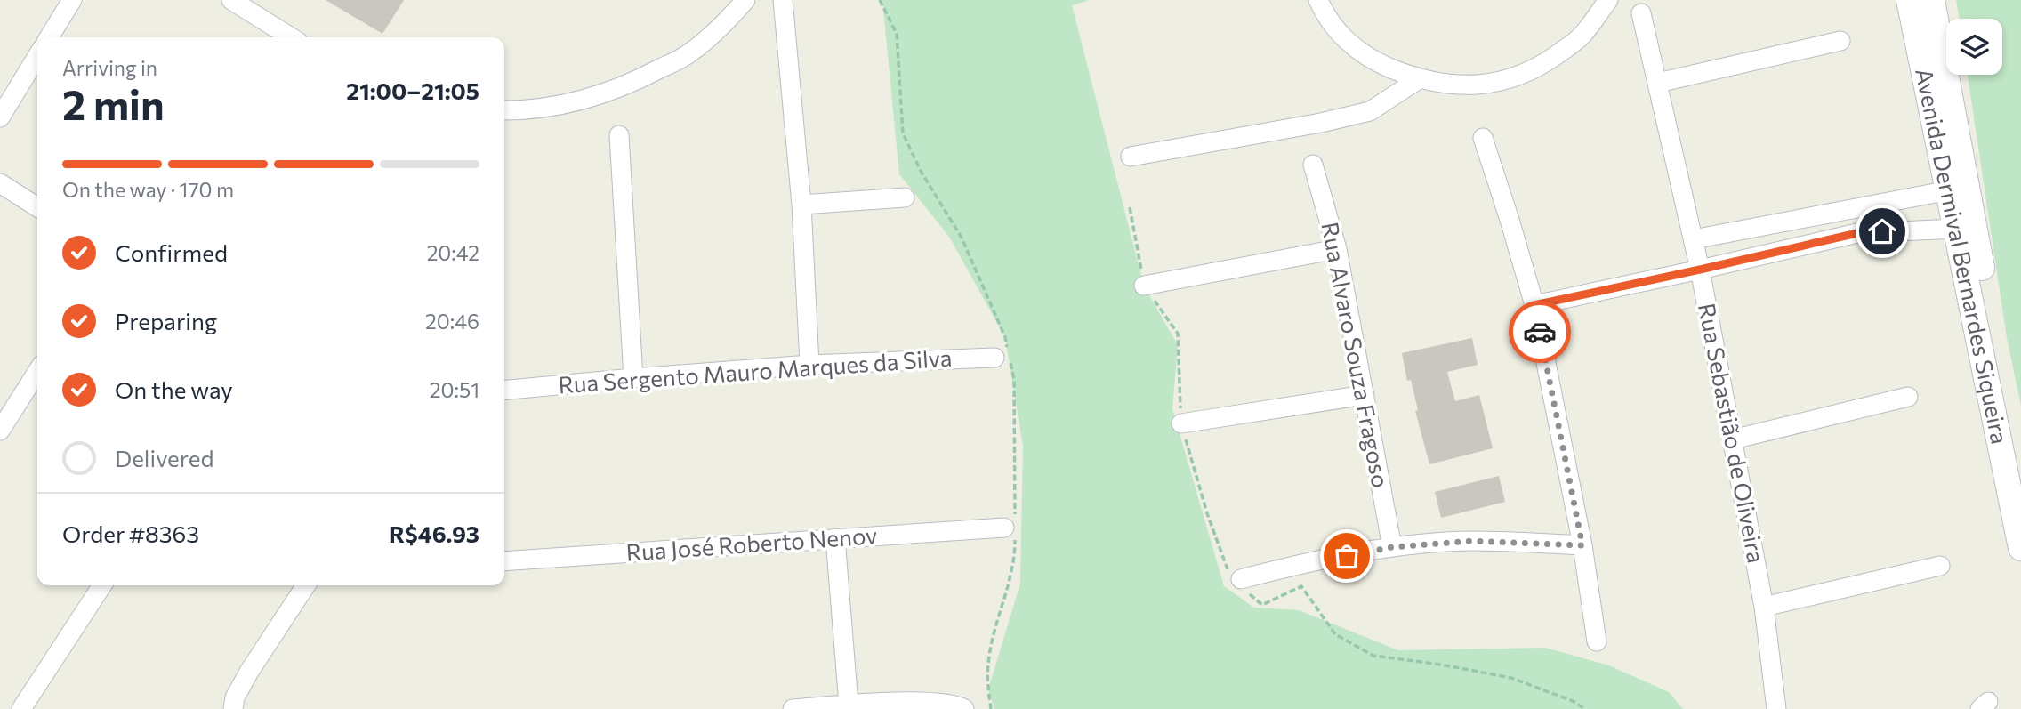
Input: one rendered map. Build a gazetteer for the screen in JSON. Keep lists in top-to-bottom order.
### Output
{
  "streets": {
    "main road": ["Avenida Dermival Bernardes Siqueira"],
    "street": [
      "Rua Alvaro Souza Fragoso",
      "Rua Sergento Mauro Marques da Silva",
      "Rua Sebastião de Oliveira",
      "Rua José Roberto Nenov"
    ]
  },
  "page": {
    "heading": ["2 min", "Arriving in", "21:00–21:05"],
    "panel": ["Order #8363", "R$46.93"],
    "bar": "On the way · 170 m",
    "list": [
      ["Confirmed", "20:42"],
      ["Preparing", "20:46"],
      ["On the way", "20:51"],
      "Delivered"
    ]
  }
}
